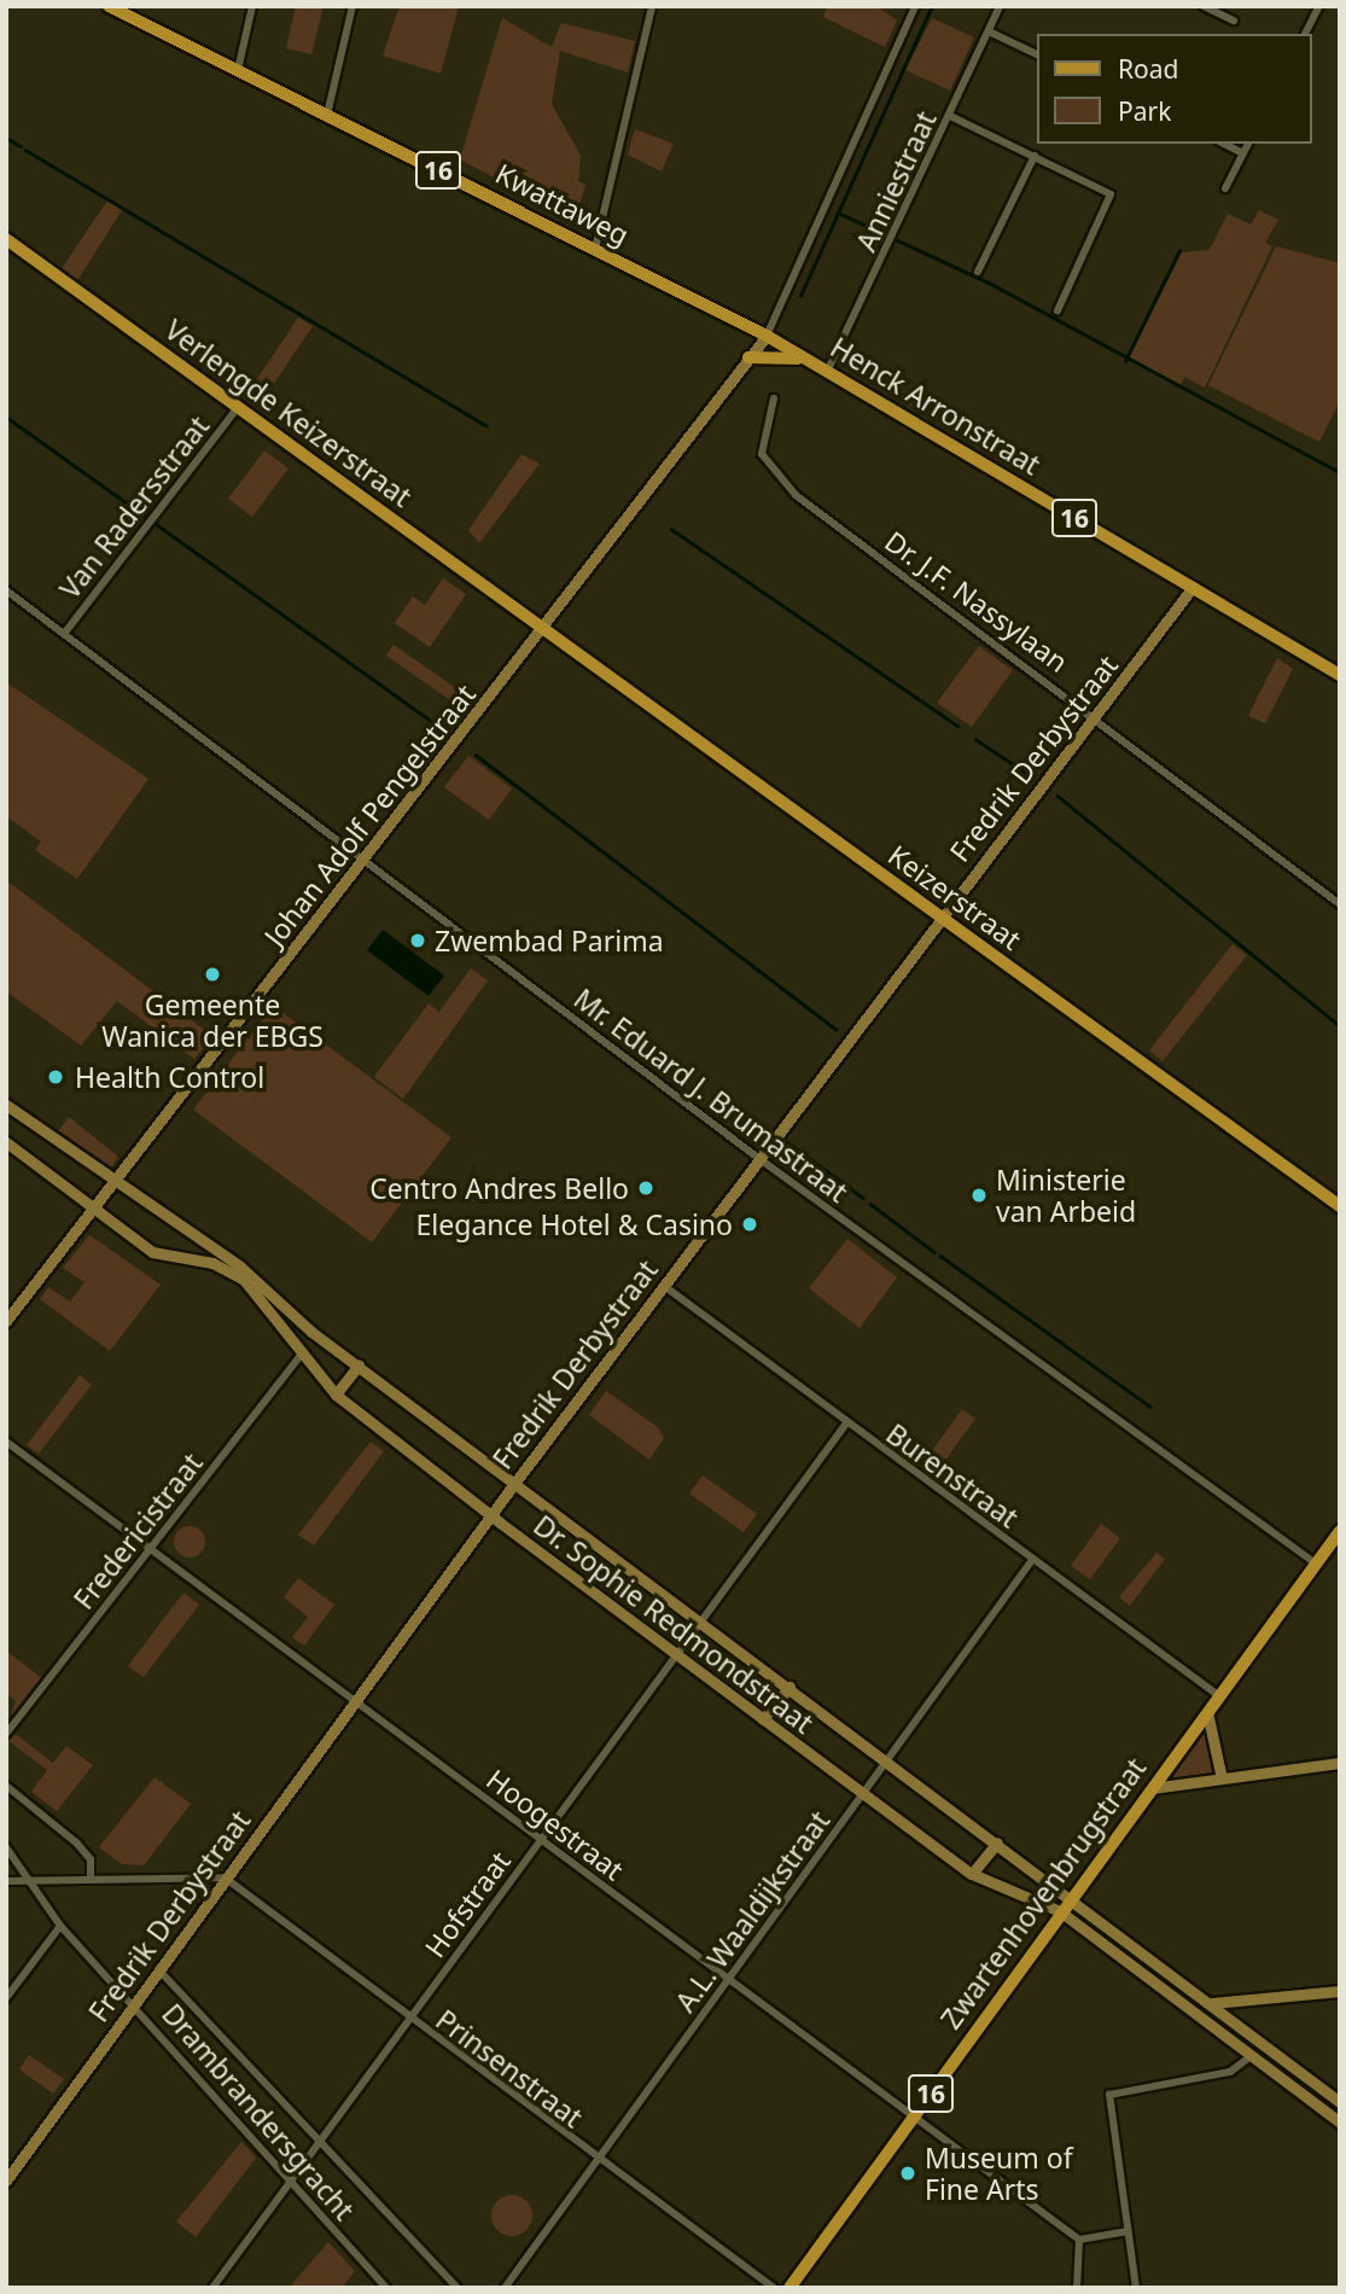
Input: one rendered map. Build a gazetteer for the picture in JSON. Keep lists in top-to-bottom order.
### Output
{
  "streets": {
    "main road": [
      "16",
      "Kwattaweg",
      "Henck Arronstraat",
      "Verlengde Keizerstraat",
      "Keizerstraat",
      "Zwartenhovenbrugstraat"
    ],
    "street": [
      "Anniestraat",
      "Van Radersstraat",
      "Dr. J.F. Nassylaan",
      "Fredrik Derbystraat",
      "Johan Adolf Pengelstraat",
      "Mr. Eduard J. Brumastraat",
      "Burenstraat",
      "Fredericistraat",
      "Dr. Sophie Redmondstraat",
      "Hoogestraat",
      "Hofstraat",
      "A.L. Waaldijkstraat",
      "Prinsenstraat",
      "Drambrandersgracht"
    ]
  },
  "crossings": [
    ["Anniestraat", "Henck Arronstraat"],
    ["Kwattaweg", "Henck Arronstraat"],
    ["Kwattaweg", "Johan Adolf Pengelstraat"],
    ["Henck Arronstraat", "Fredrik Derbystraat"],
    ["Henck Arronstraat", "Johan Adolf Pengelstraat"],
    ["Verlengde Keizerstraat", "Van Radersstraat"],
    ["Verlengde Keizerstraat", "Johan Adolf Pengelstraat"],
    ["Verlengde Keizerstraat", "Keizerstraat"],
    ["Van Radersstraat", "Mr. Eduard J. Brumastraat"],
    ["Dr. J.F. Nassylaan", "Fredrik Derbystraat"],
    ["Fredrik Derbystraat", "Keizerstraat"],
    ["Fredrik Derbystraat", "Mr. Eduard J. Brumastraat"],
    ["Fredrik Derbystraat", "Burenstraat"],
    ["Fredrik Derbystraat", "Dr. Sophie Redmondstraat"],
    ["Fredrik Derbystraat", "Hoogestraat"],
    ["Fredrik Derbystraat", "Prinsenstraat"],
    ["Fredrik Derbystraat", "Drambrandersgracht"],
    ["Johan Adolf Pengelstraat", "Keizerstraat"],
    ["Johan Adolf Pengelstraat", "Mr. Eduard J. Brumastraat"],
    ["Johan Adolf Pengelstraat", "Dr. Sophie Redmondstraat"],
    ["Mr. Eduard J. Brumastraat", "Zwartenhovenbrugstraat"],
    ["Burenstraat", "Zwartenhovenbrugstraat"],
    ["Burenstraat", "Hofstraat"],
    ["Burenstraat", "A.L. Waaldijkstraat"],
    ["Fredericistraat", "Dr. Sophie Redmondstraat"],
    ["Fredericistraat", "Hoogestraat"],
    ["Dr. Sophie Redmondstraat", "Zwartenhovenbrugstraat"],
    ["Dr. Sophie Redmondstraat", "Hofstraat"],
    ["Dr. Sophie Redmondstraat", "A.L. Waaldijkstraat"],
    ["Hoogestraat", "Zwartenhovenbrugstraat"],
    ["Hoogestraat", "Hofstraat"],
    ["Hoogestraat", "A.L. Waaldijkstraat"],
    ["Hofstraat", "Prinsenstraat"],
    ["Hofstraat", "Drambrandersgracht"],
    ["A.L. Waaldijkstraat", "Prinsenstraat"]
  ],
  "places": [
    "Zwembad Parima",
    "Gemeente Wanica der EBGS",
    "Health Control",
    "Centro Andres Bello",
    "Ministerie van Arbeid",
    "Elegance Hotel & Casino",
    "Museum of Fine Arts"
  ],
  "legend": ["Road", "Park"]
}
